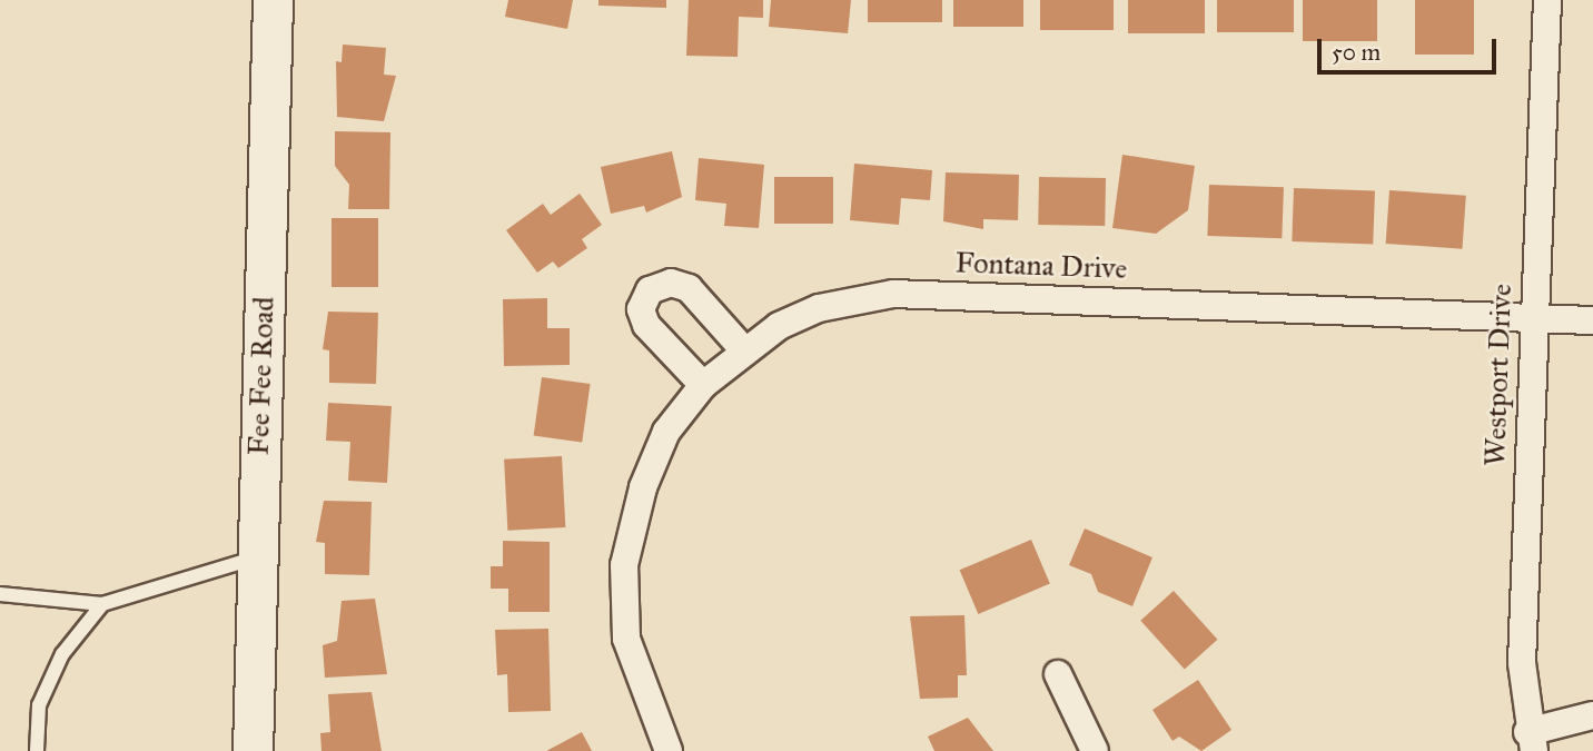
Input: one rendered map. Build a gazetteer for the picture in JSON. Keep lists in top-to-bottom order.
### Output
{
  "streets": {
    "street": ["Fontana Drive", "Westport Drive", "Fee Fee Road"]
  },
  "crossings": [
    ["Fontana Drive", "Westport Drive"]
  ],
  "scale_bar": "50 m"
}
